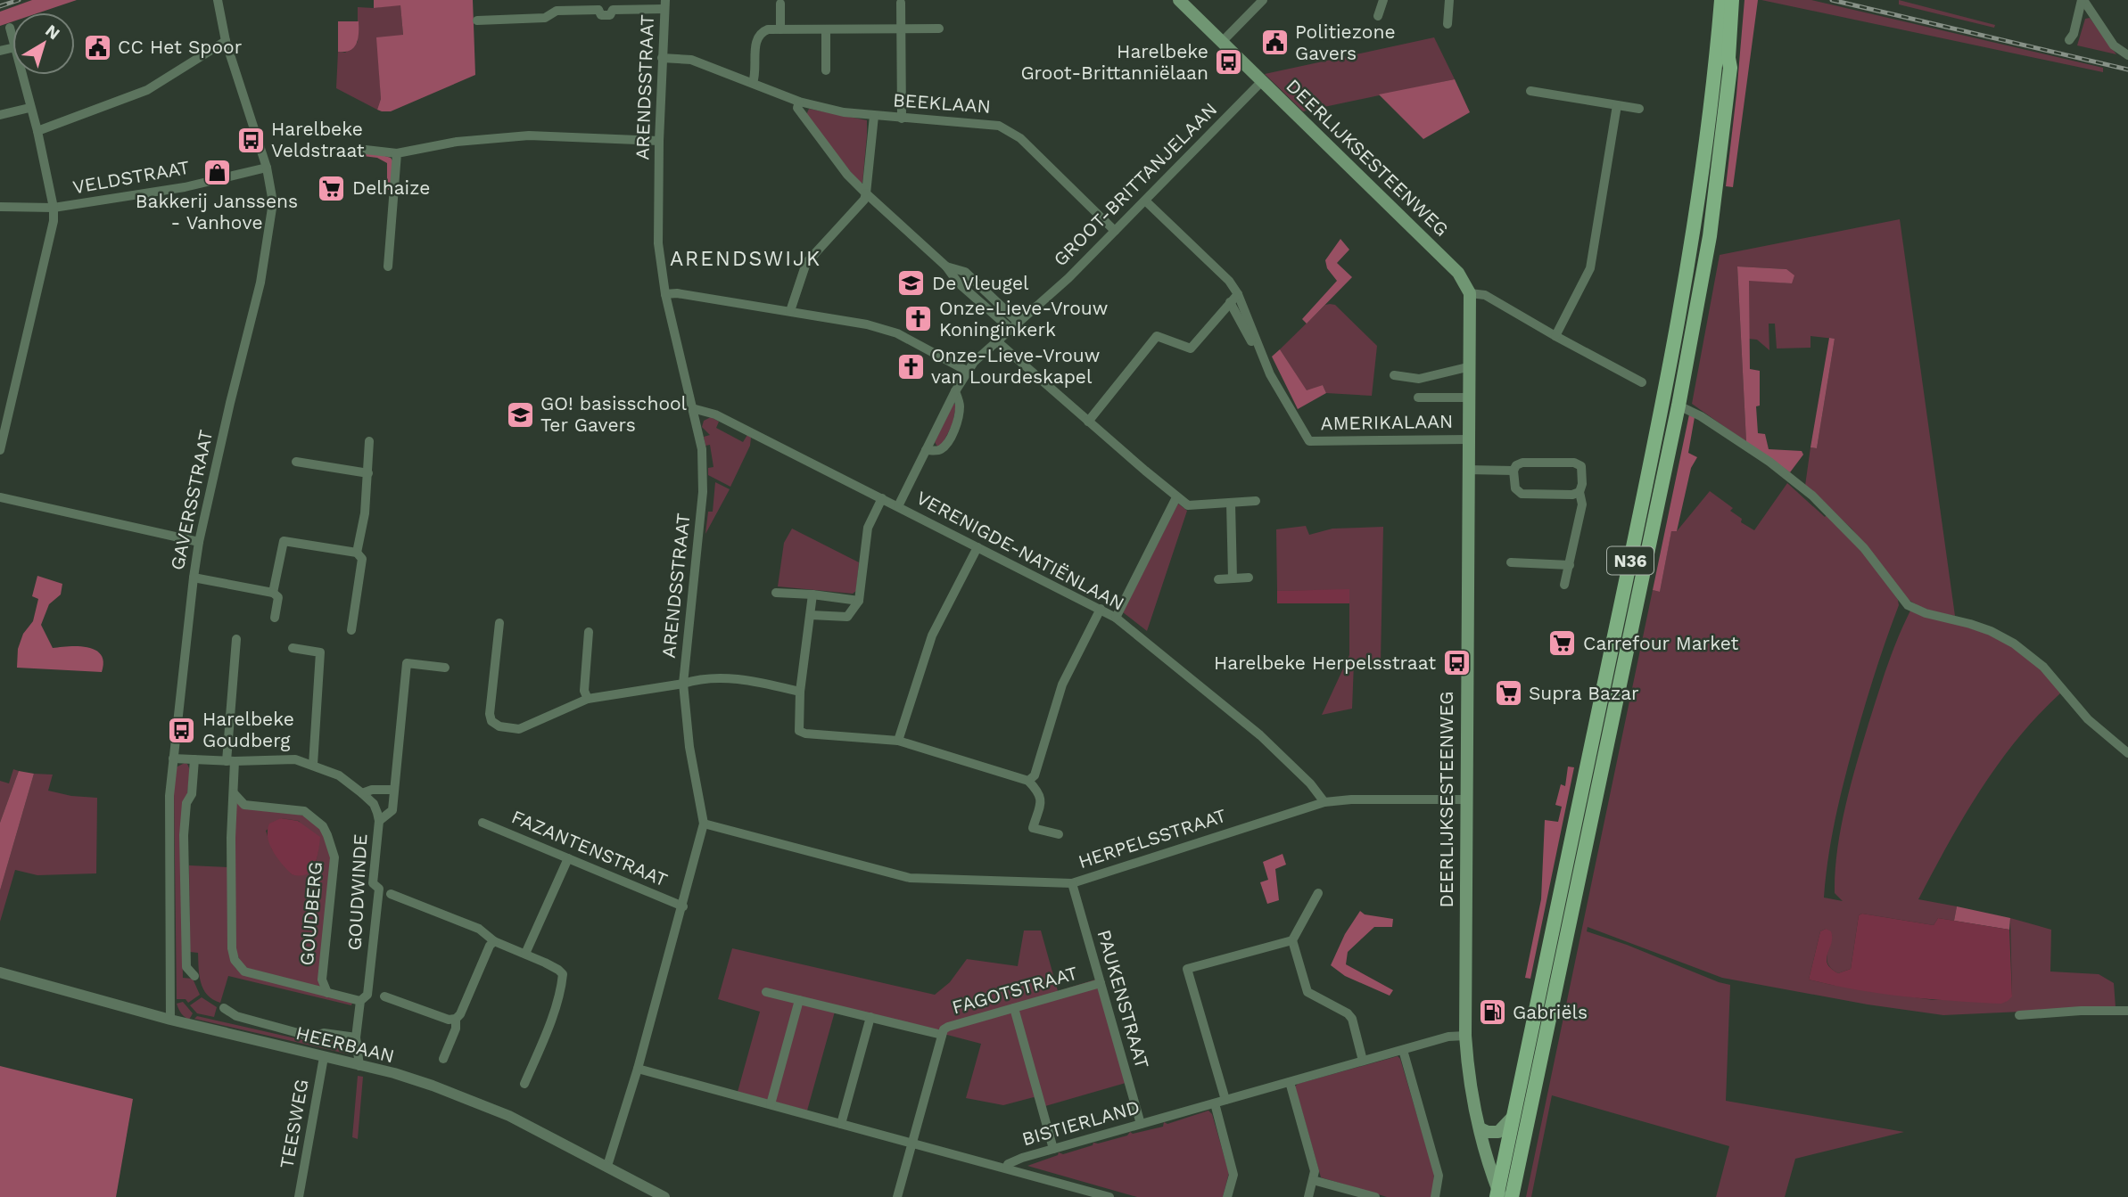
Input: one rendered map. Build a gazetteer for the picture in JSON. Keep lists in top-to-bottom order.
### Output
{
  "streets": {
    "main road": ["DEERLIJKSESTEENWEG", "N36"],
    "street": [
      "ARENDSSTRAAT",
      "BEEKLAAN",
      "VELDSTRAAT",
      "GROOT-BRITTANJELAAN",
      "AMERIKALAAN",
      "GAVERSSTRAAT",
      "VERENIGDE-NATIËNLAAN",
      "HERPELSSTRAAT",
      "FAZANTENSTRAAT",
      "GOUDWINDE",
      "GOUDBERG",
      "FAGOTSTRAAT",
      "PAUKENSTRAAT",
      "HEERBAAN",
      "BISTIERLAND",
      "TEESWEG"
    ]
  },
  "crossings": [
    ["ARENDSSTRAAT", "BEEKLAAN"],
    ["ARENDSSTRAAT", "VERENIGDE-NATIËNLAAN"],
    ["ARENDSSTRAAT", "HERPELSSTRAAT"],
    ["ARENDSSTRAAT", "FAZANTENSTRAAT"],
    ["ARENDSSTRAAT", "HEERBAAN"],
    ["ARENDSSTRAAT", "BISTIERLAND"],
    ["BEEKLAAN", "GROOT-BRITTANJELAAN"],
    ["DEERLIJKSESTEENWEG", "GROOT-BRITTANJELAAN"],
    ["DEERLIJKSESTEENWEG", "AMERIKALAAN"],
    ["DEERLIJKSESTEENWEG", "N36"],
    ["DEERLIJKSESTEENWEG", "HERPELSSTRAAT"],
    ["DEERLIJKSESTEENWEG", "BISTIERLAND"],
    ["VELDSTRAAT", "GAVERSSTRAAT"],
    ["GROOT-BRITTANJELAAN", "AMERIKALAAN"],
    ["GROOT-BRITTANJELAAN", "VERENIGDE-NATIËNLAAN"],
    ["GAVERSSTRAAT", "HEERBAAN"],
    ["VERENIGDE-NATIËNLAAN", "HERPELSSTRAAT"],
    ["HERPELSSTRAAT", "PAUKENSTRAAT"],
    ["GOUDWINDE", "GOUDBERG"],
    ["GOUDWINDE", "HEERBAAN"],
    ["FAGOTSTRAAT", "PAUKENSTRAAT"],
    ["FAGOTSTRAAT", "BISTIERLAND"],
    ["PAUKENSTRAAT", "BISTIERLAND"],
    ["HEERBAAN", "TEESWEG"]
  ],
  "districts": ["ARENDSWIJK"],
  "places": {
    "public building": ["Politiezone Gavers", "CC Het Spoor"],
    "bus stop": [
      "Harelbeke Groot-Brittanniëlaan",
      "Harelbeke Veldstraat",
      "Harelbeke Herpelsstraat",
      "Harelbeke Goudberg"
    ],
    "shop": ["Bakkerij Janssens - Vanhove"],
    "supermarket": ["Delhaize", "Carrefour Market", "Supra Bazar"],
    "school or university": ["De Vleugel", "GO! basisschool Ter Gavers"],
    "church": ["Onze-Lieve-Vrouw Koninginkerk", "Onze-Lieve-Vrouw van Lourdeskapel"],
    "fuel station": ["Gabriëls"]
  },
  "north": "top right"
}
